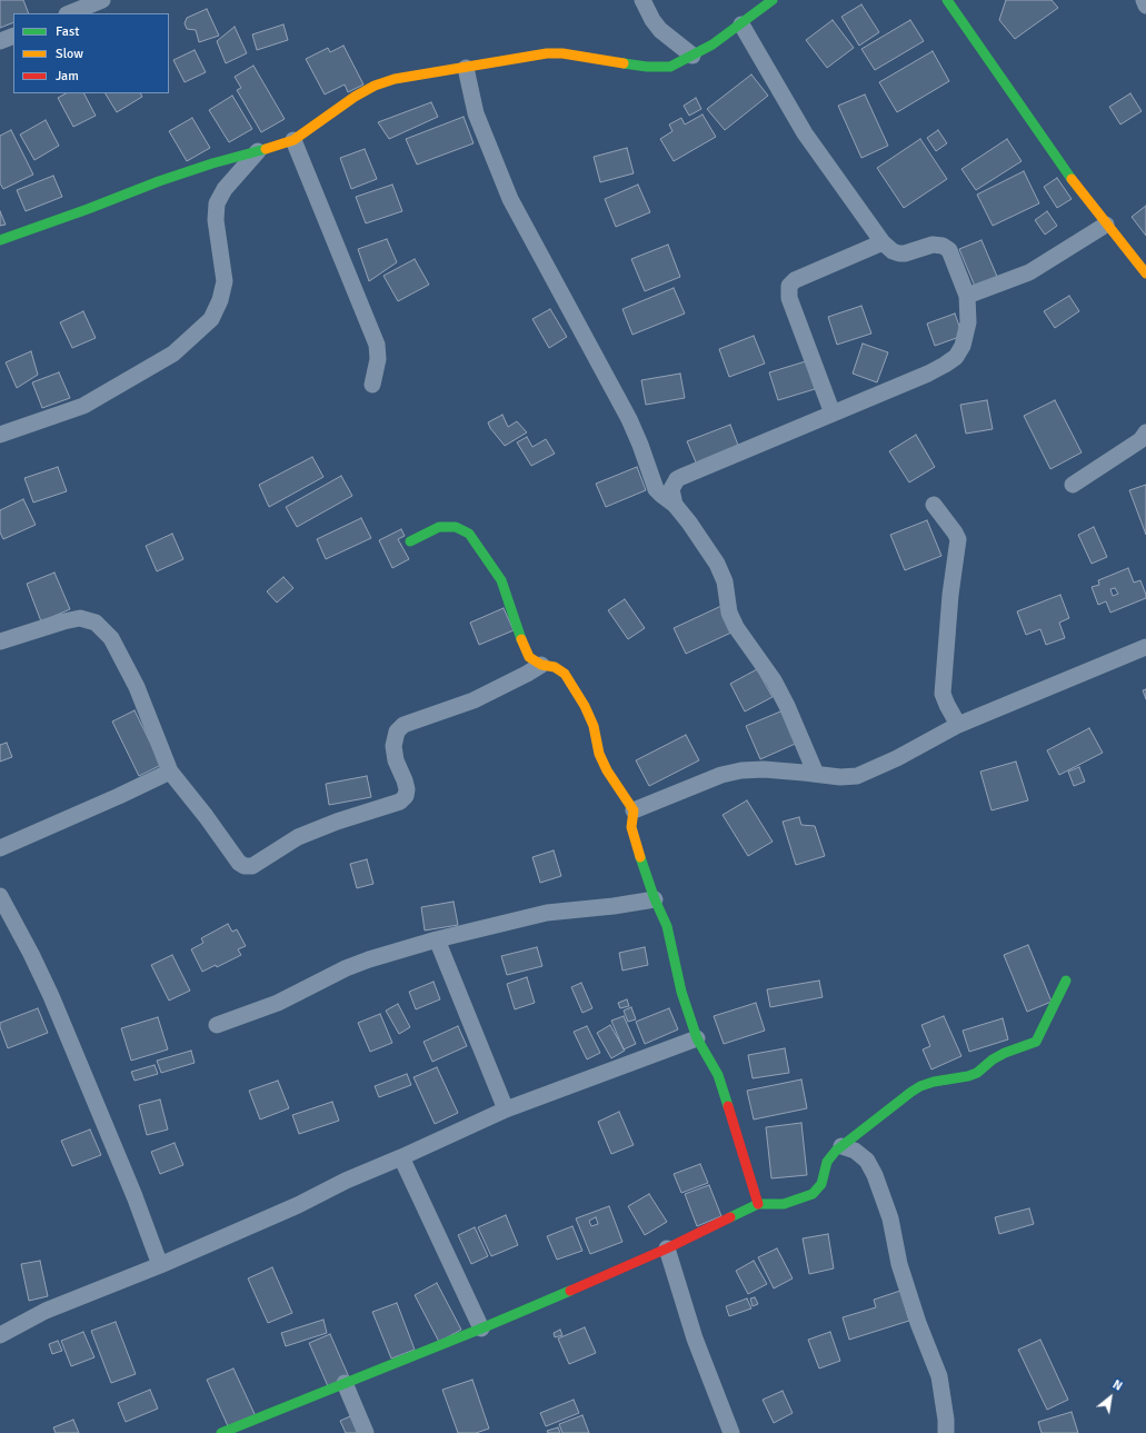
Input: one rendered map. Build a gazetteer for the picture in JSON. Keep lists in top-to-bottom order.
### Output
{
  "legend": ["Fast", "Slow", "Jam"],
  "north": "top right"
}
